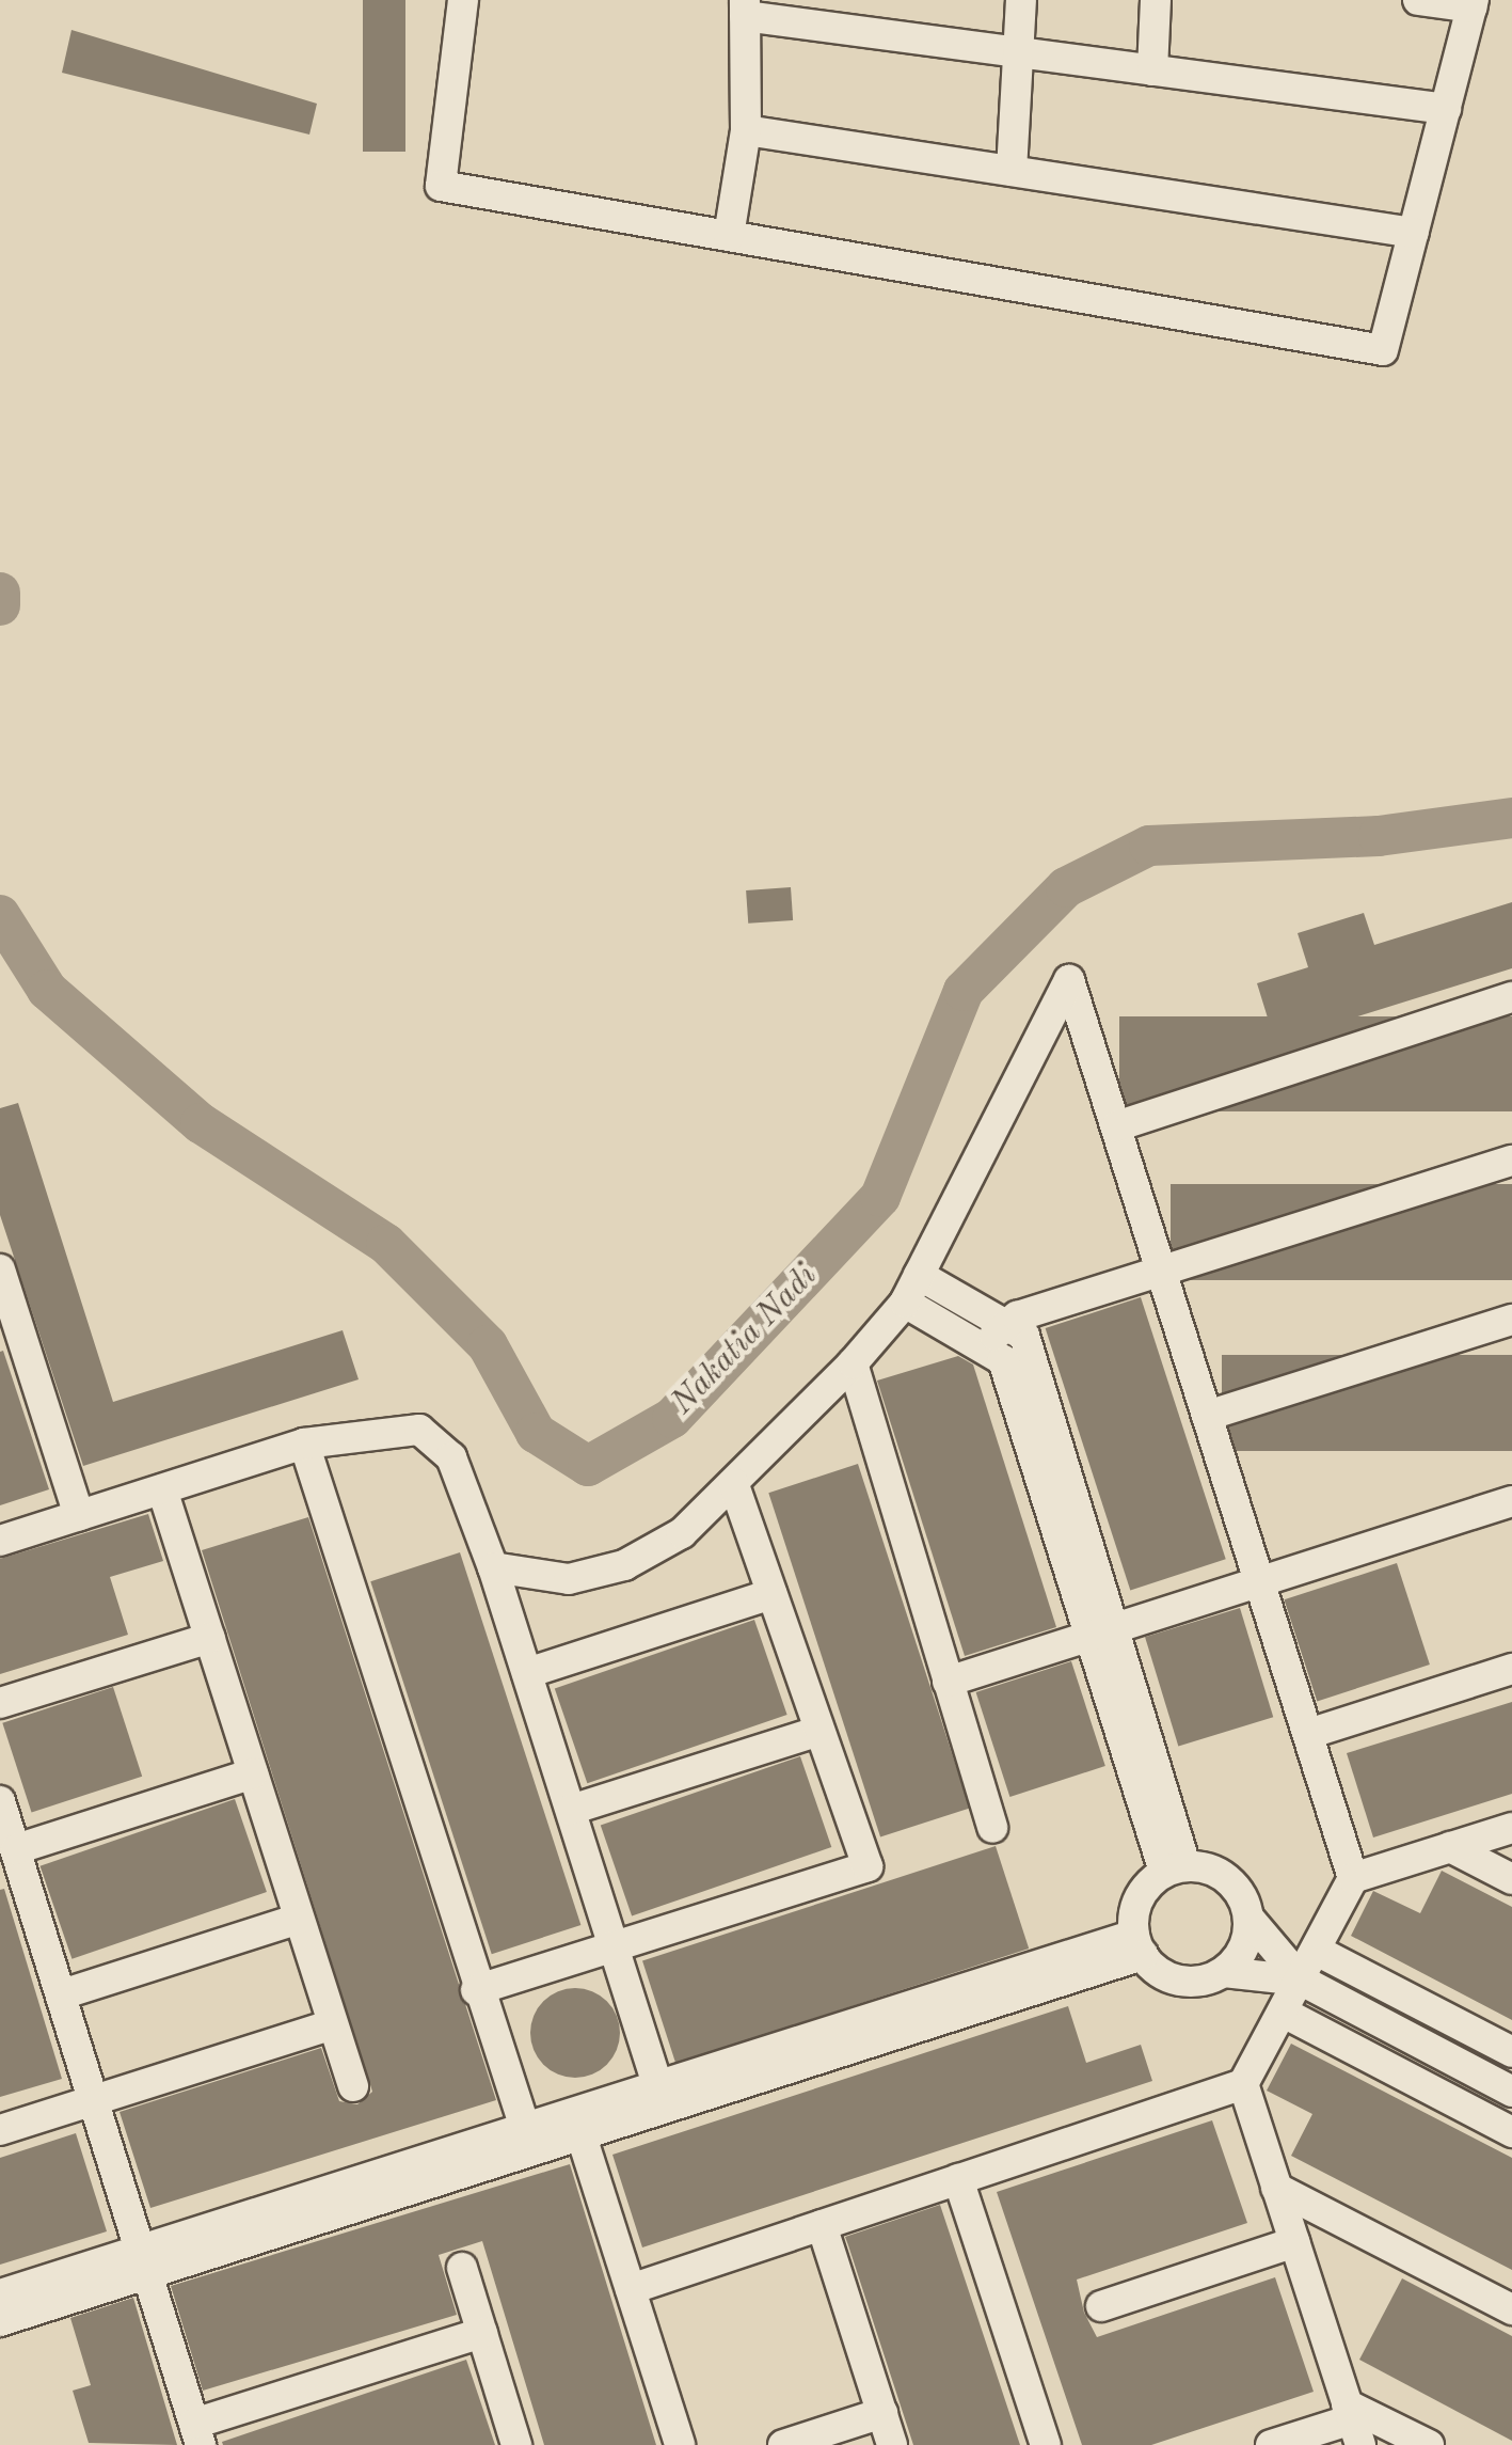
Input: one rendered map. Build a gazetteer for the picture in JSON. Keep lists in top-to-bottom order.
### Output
{
  "water": ["Nakatia Nadi"]
}
